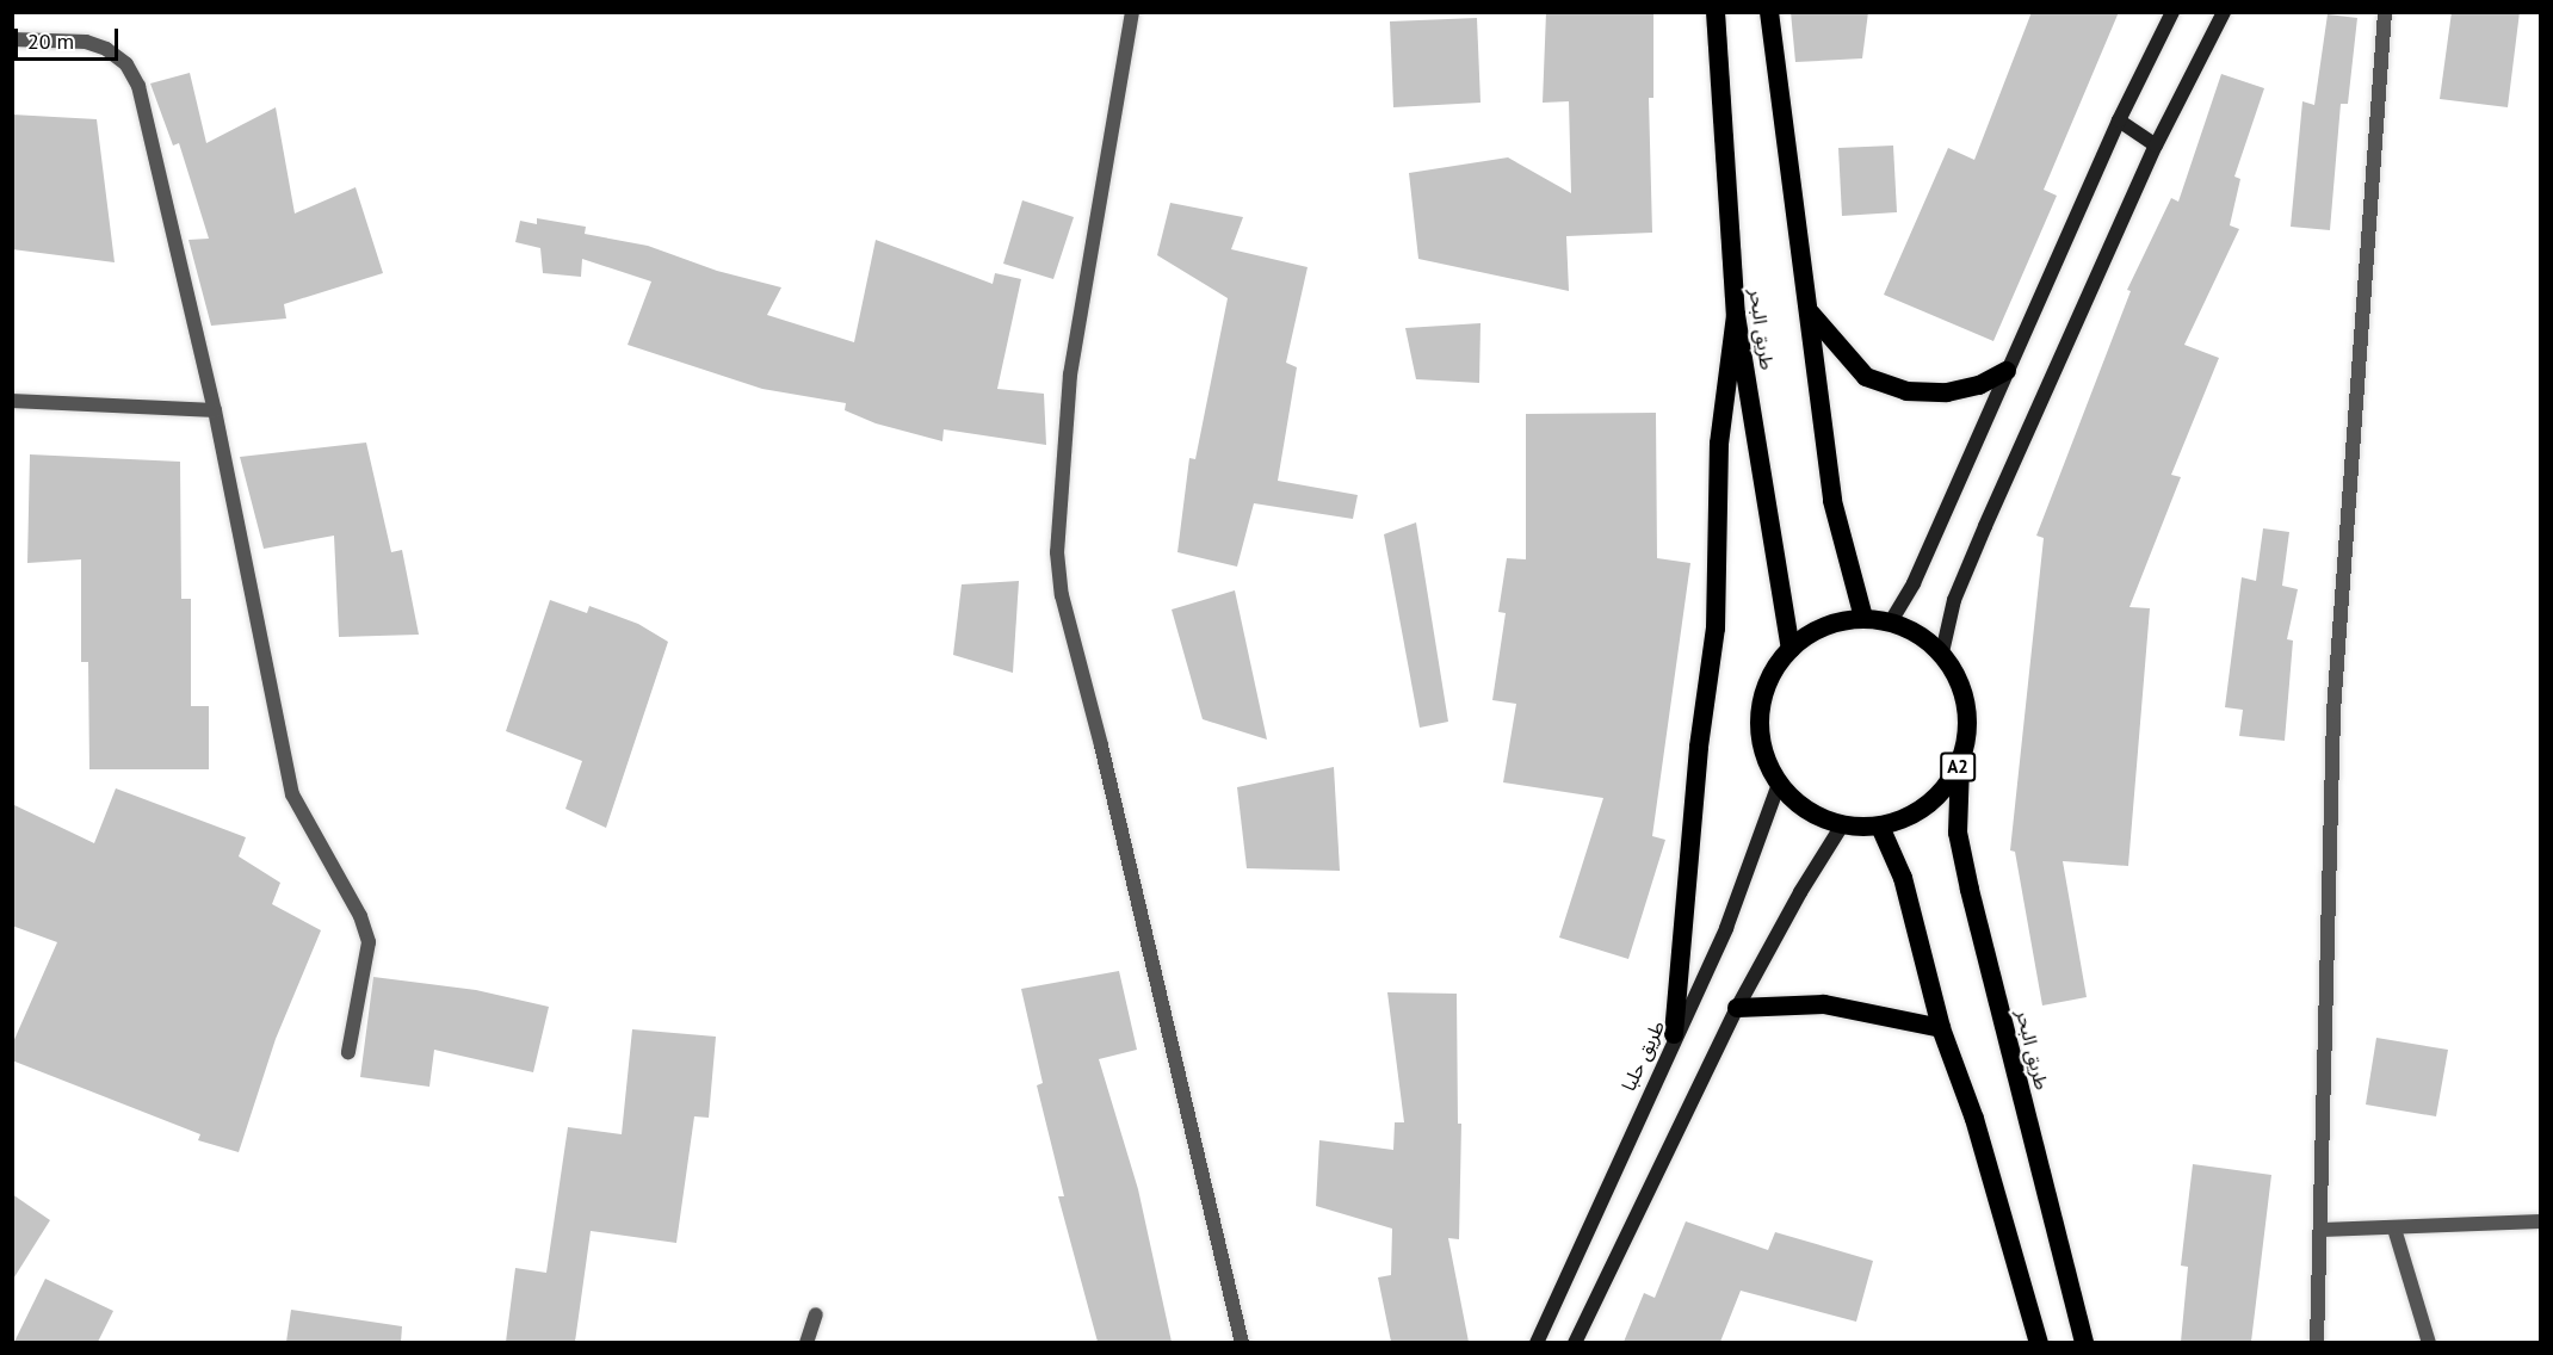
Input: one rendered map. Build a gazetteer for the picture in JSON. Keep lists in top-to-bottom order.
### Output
{
  "streets": {
    "highway": ["طريق البحر", "A2"],
    "main road": ["طريق حلبا"]
  },
  "crossings": [
    ["طريق البحر", "A2"],
    ["طريق البحر", "طريق حلبا"],
    ["A2", "طريق حلبا"]
  ],
  "scale_bar": "20 m"
}
